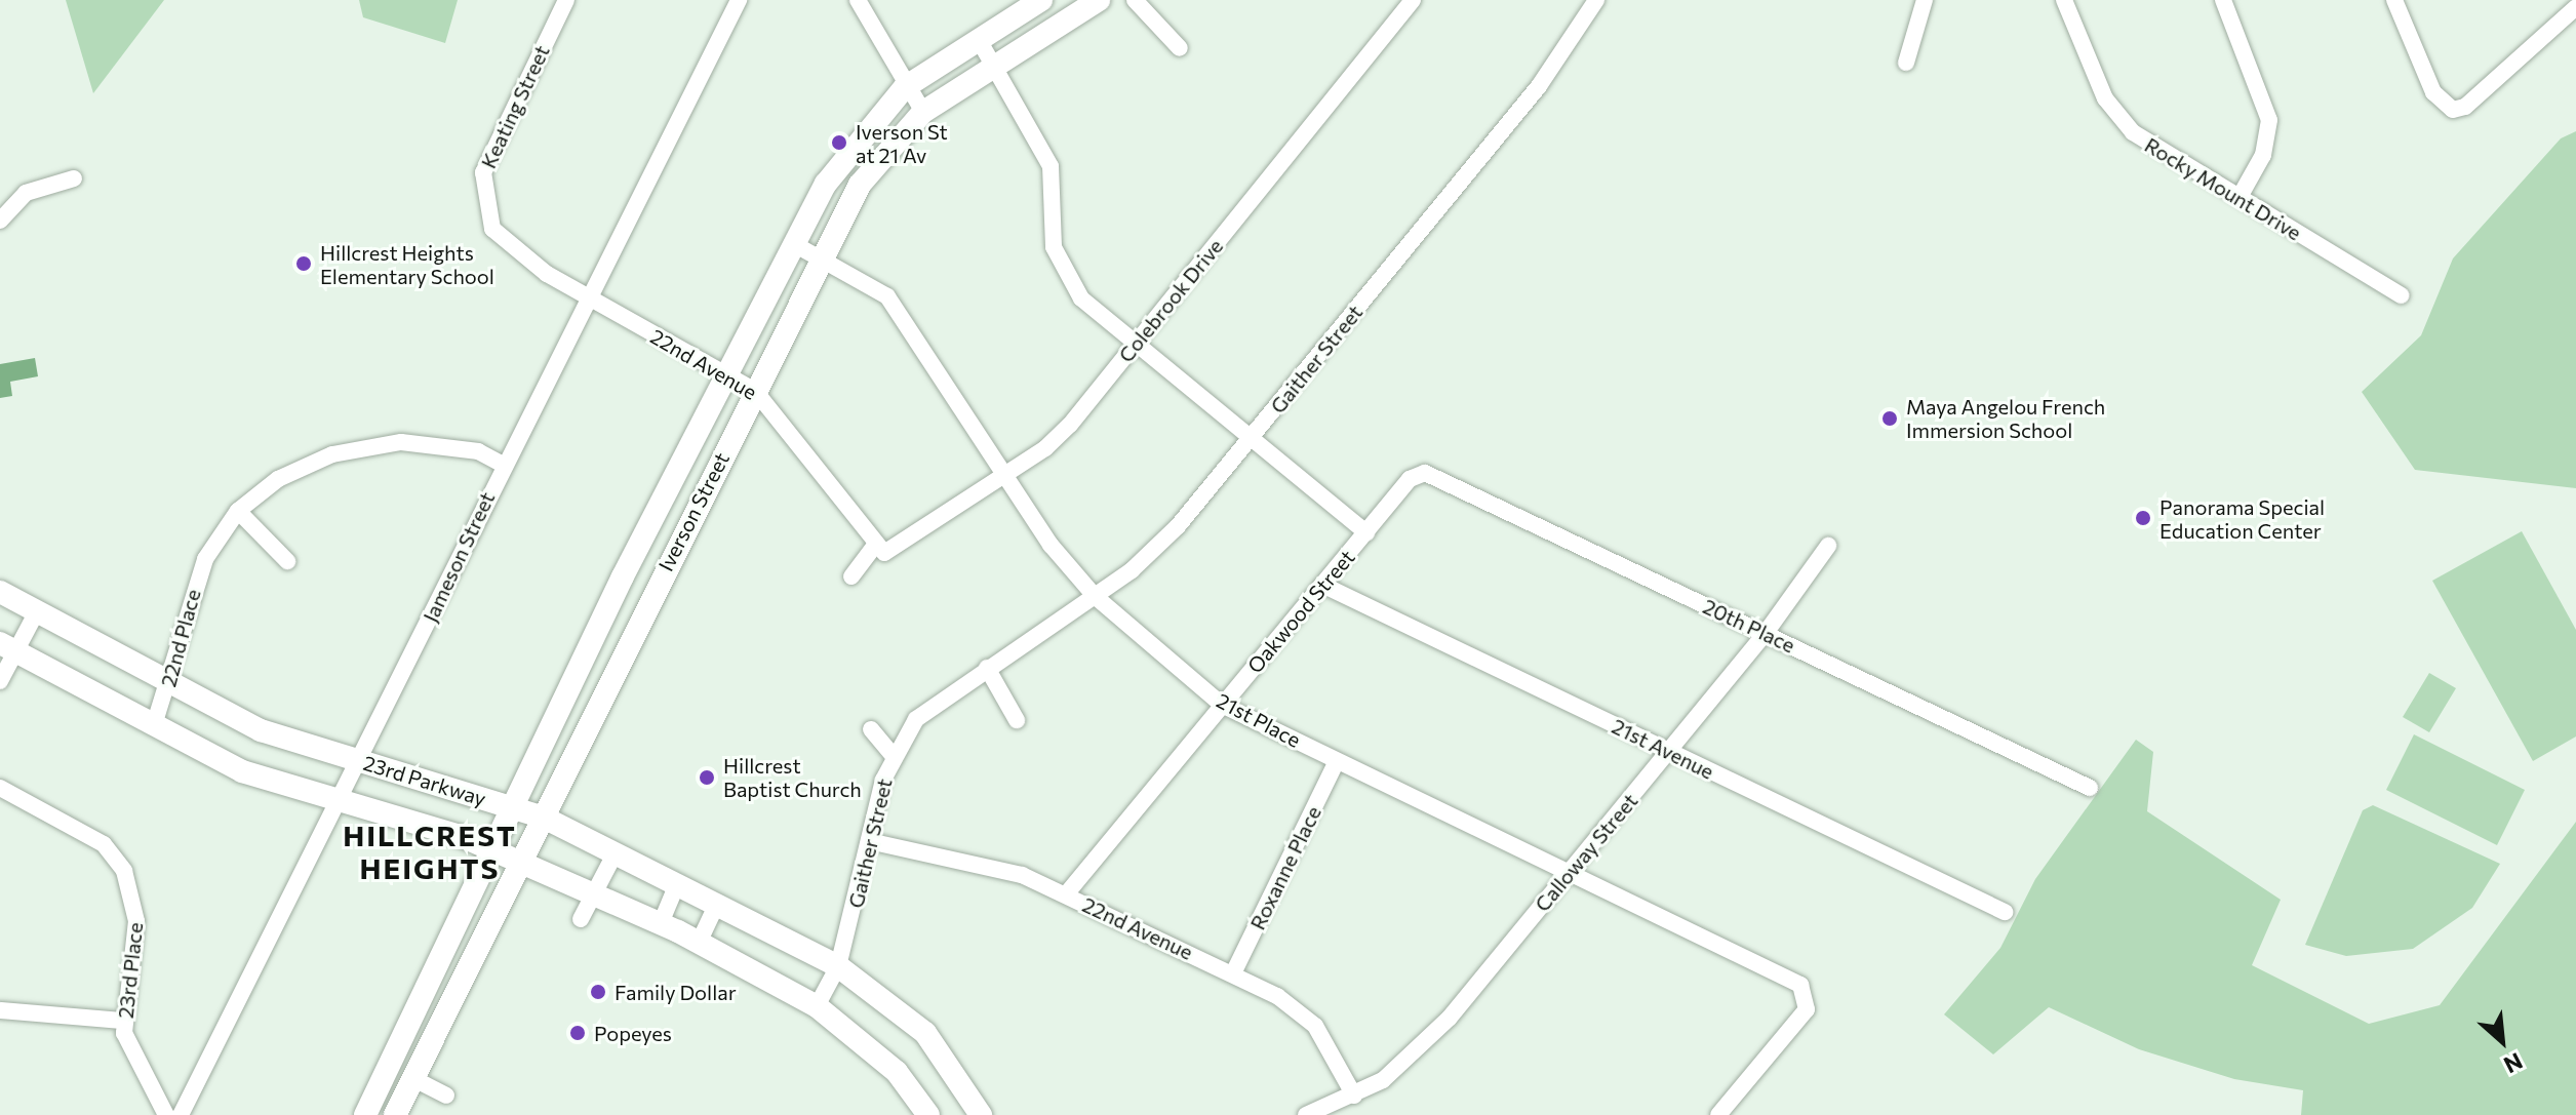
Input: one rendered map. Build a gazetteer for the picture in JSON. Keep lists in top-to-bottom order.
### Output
{
  "streets": {
    "main road": ["Iverson Street", "23rd Parkway"],
    "street": [
      "Keating Street",
      "Rocky Mount Drive",
      "Colebrook Drive",
      "Gaither Street",
      "22nd Avenue",
      "Jameson Street",
      "Oakwood Street",
      "20th Place",
      "22nd Place",
      "21st Place",
      "21st Avenue",
      "Calloway Street",
      "Roxanne Place",
      "23rd Place"
    ]
  },
  "crossings": [
    ["Keating Street", "22nd Avenue"],
    ["Colebrook Drive", "22nd Avenue"],
    ["Colebrook Drive", "21st Place"],
    ["Gaither Street", "22nd Avenue"],
    ["Gaither Street", "21st Place"],
    ["Gaither Street", "23rd Parkway"],
    ["22nd Avenue", "Iverson Street"],
    ["22nd Avenue", "Jameson Street"],
    ["22nd Avenue", "Oakwood Street"],
    ["22nd Avenue", "Calloway Street"],
    ["22nd Avenue", "Roxanne Place"],
    ["Iverson Street", "21st Place"],
    ["Iverson Street", "23rd Parkway"],
    ["Jameson Street", "22nd Place"],
    ["Jameson Street", "23rd Parkway"],
    ["Oakwood Street", "20th Place"],
    ["Oakwood Street", "21st Place"],
    ["Oakwood Street", "21st Avenue"],
    ["20th Place", "Calloway Street"],
    ["22nd Place", "23rd Parkway"],
    ["21st Place", "Calloway Street"],
    ["21st Place", "Roxanne Place"],
    ["21st Avenue", "Calloway Street"]
  ],
  "districts": ["HILLCREST HEIGHTS"],
  "places": [
    "Iverson St at 21 Av",
    "Hillcrest Heights Elementary School",
    "Maya Angelou French Immersion School",
    "Panorama Special Education Center",
    "Hillcrest Baptist Church",
    "Family Dollar",
    "Popeyes"
  ],
  "north": "bottom right"
}
